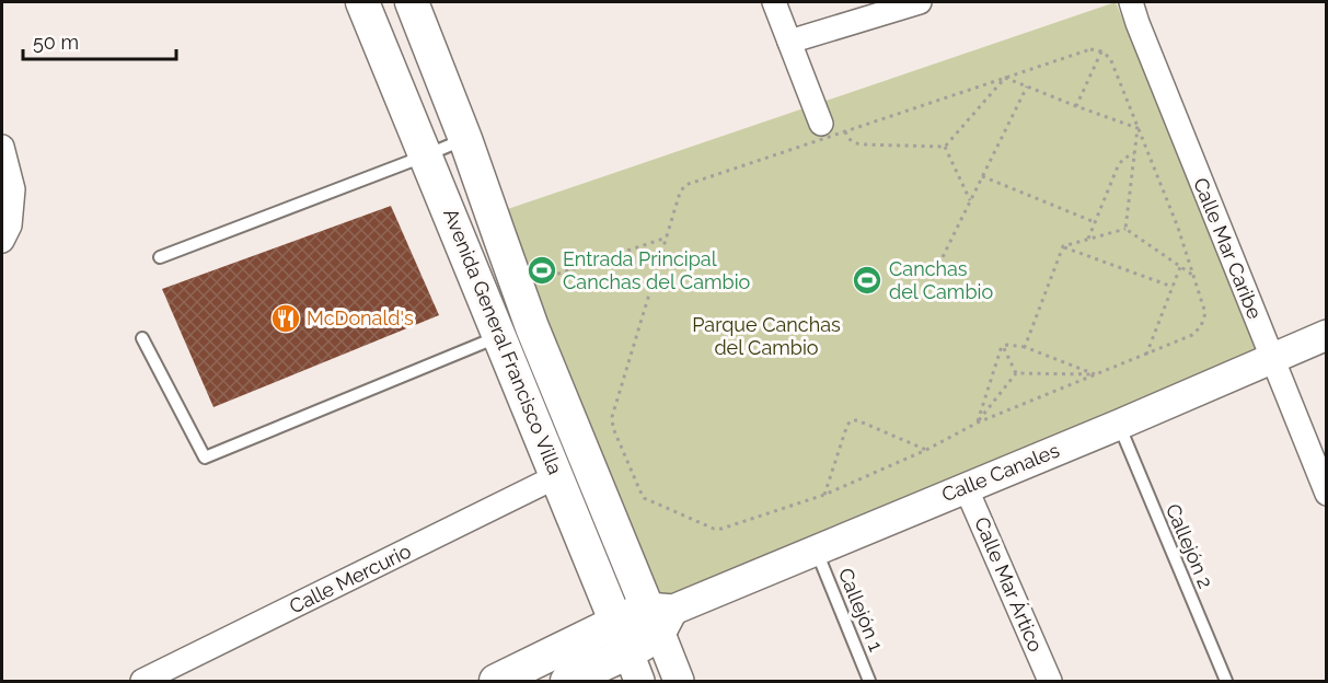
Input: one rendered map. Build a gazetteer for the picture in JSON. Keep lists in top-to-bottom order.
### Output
{
  "streets": {
    "main road": ["Avenida General Francisco Villa", "Calle Canales"],
    "street": ["Calle Mar Caribe", "Calle Mercurio", "Calle Mar Ártico"],
    "lane": ["Callejón 2", "Callejón 1"]
  },
  "crossings": [
    ["Calle Mar Caribe", "Calle Canales"],
    ["Avenida General Francisco Villa", "Calle Canales"],
    ["Avenida General Francisco Villa", "Calle Mercurio"],
    ["Calle Canales", "Callejón 2"],
    ["Calle Canales", "Calle Mar Ártico"],
    ["Calle Canales", "Callejón 1"]
  ],
  "parks": ["Parque Canchas del Cambio"],
  "places": {
    "sports": ["Entrada Principal Canchas del Cambio", "Canchas del Cambio"],
    "restaurant": ["McDonald's"]
  },
  "scale_bar": "50 m"
}
